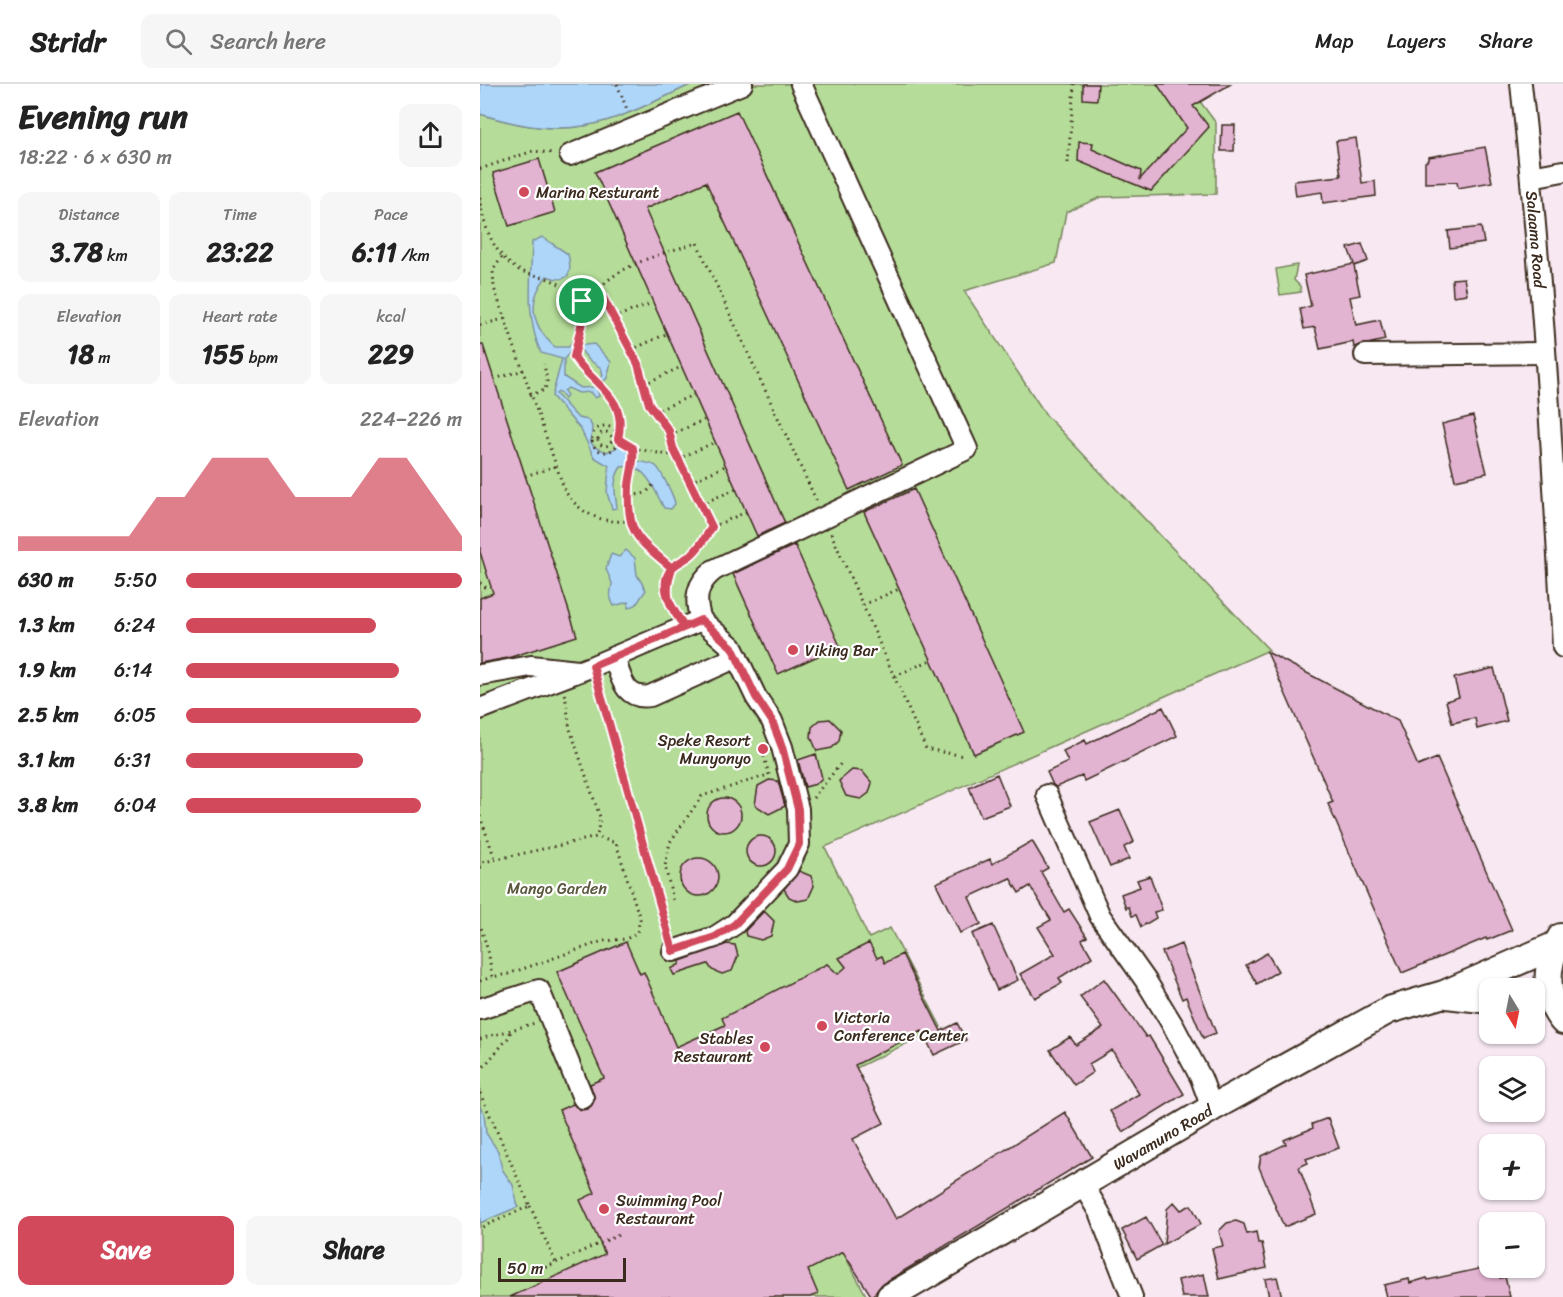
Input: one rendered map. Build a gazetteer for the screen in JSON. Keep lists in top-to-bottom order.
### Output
{
  "streets": {
    "main road": ["Wavamuno Road"],
    "street": ["Salaama Road"]
  },
  "parks": ["Mango Garden"],
  "places": [
    "Marina Resturant",
    "Viking Bar",
    "Speke Resort Munyonyo",
    "Victoria Conference Center",
    "Stables Restaurant",
    "Swimming Pool Restaurant"
  ],
  "scale_bar": "50 m",
  "north": "bottom",
  "page": {
    "header": "Stridr",
    "search": "Search here",
    "nav": ["Map", "Layers", "Share"],
    "heading": ["Evening run", "18:22 · 6 × 630 m"],
    "stats": [
      ["Distance", "3.78 km"],
      ["Time", "23:22"],
      ["Pace", "6:11 /km"],
      ["Elevation", "18 m"],
      ["Heart rate", "155 bpm"],
      ["kcal", "229"]
    ],
    "chart": ["Elevation", "224–226 m"],
    "list": [
      {
        "name": "630 m",
        "note": "5:50"
      },
      {
        "name": "1.3 km",
        "note": "6:24"
      },
      {
        "name": "1.9 km",
        "note": "6:14"
      },
      {
        "name": "2.5 km",
        "note": "6:05"
      },
      {
        "name": "3.1 km",
        "note": "6:31"
      },
      {
        "name": "3.8 km",
        "note": "6:04"
      }
    ],
    "map_buttons": ["+", "−"],
    "buttons": ["Save", "Share"],
    "scale": "50 m"
  }
}
